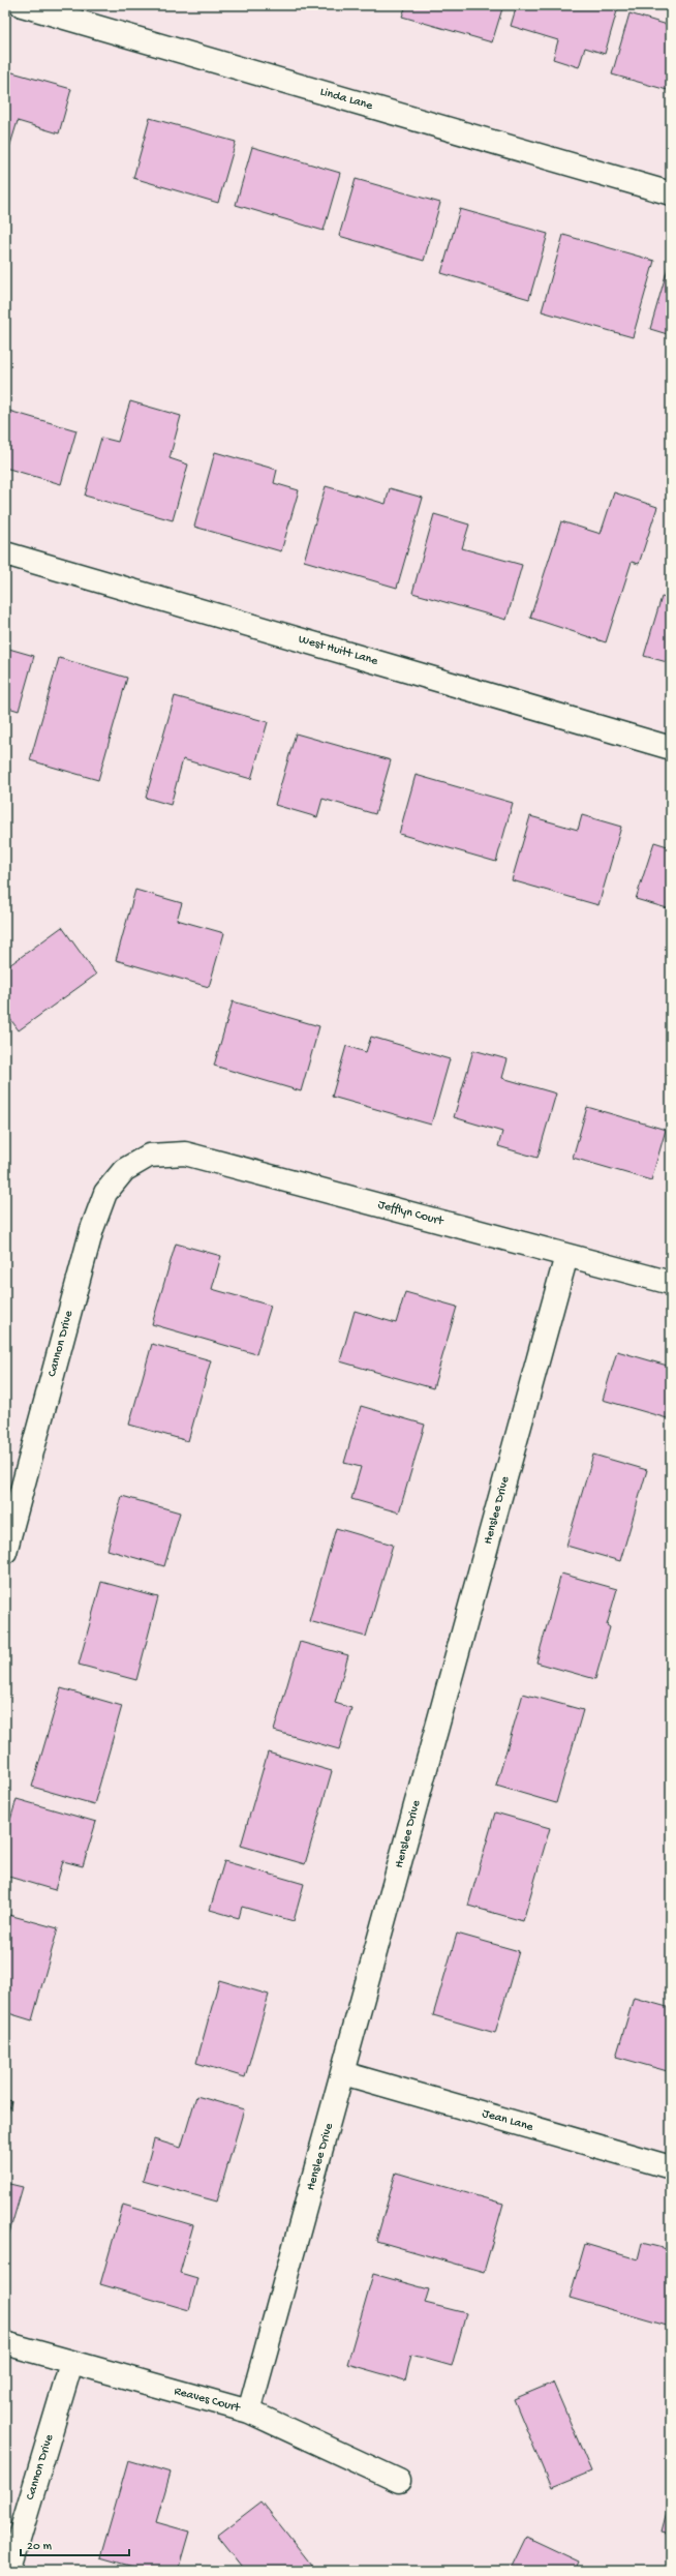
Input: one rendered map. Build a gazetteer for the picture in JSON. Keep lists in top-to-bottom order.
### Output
{
  "streets": {
    "street": [
      "Linda Lane",
      "West Huitt Lane",
      "Jefflyn Court",
      "Cannon Drive",
      "Henslee Drive",
      "Jean Lane",
      "Reaves Court"
    ]
  },
  "crossings": [
    ["Jefflyn Court", "Cannon Drive"],
    ["Jefflyn Court", "Henslee Drive"],
    ["Cannon Drive", "Reaves Court"],
    ["Henslee Drive", "Jean Lane"],
    ["Henslee Drive", "Reaves Court"]
  ],
  "scale_bar": "20 m"
}
